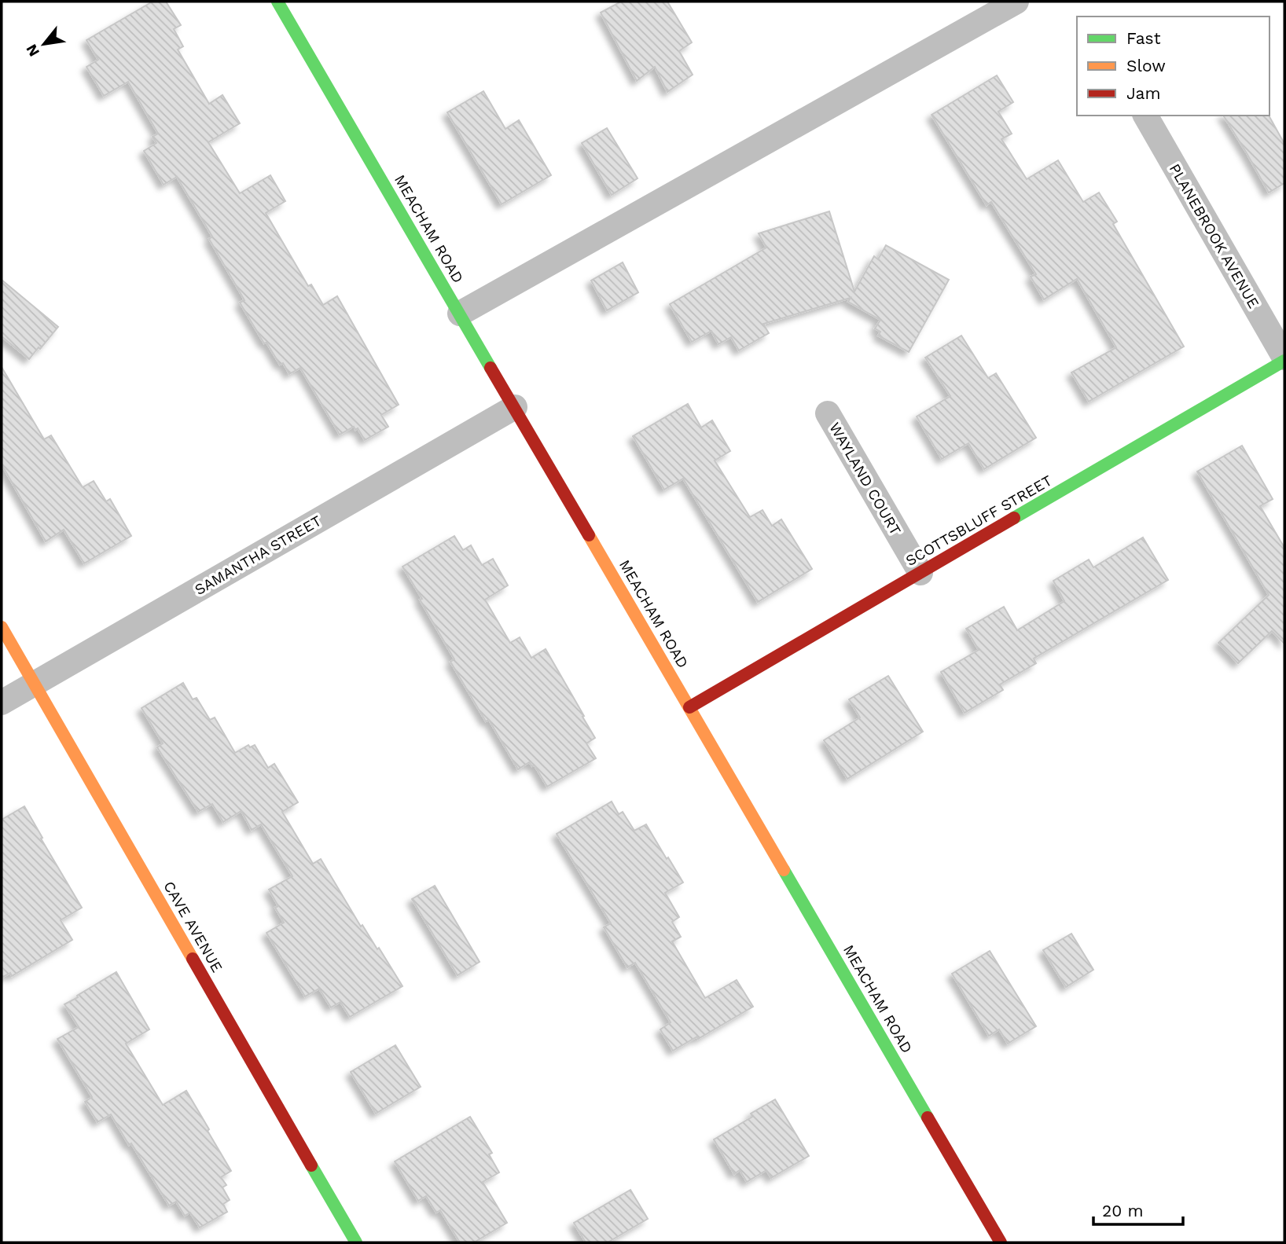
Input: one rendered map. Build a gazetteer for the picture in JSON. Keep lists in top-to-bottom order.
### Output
{
  "streets": {
    "street": [
      "MEACHAM ROAD",
      "PLANEBROOK AVENUE",
      "WAYLAND COURT",
      "SCOTTSBLUFF STREET",
      "SAMANTHA STREET",
      "CAVE AVENUE"
    ]
  },
  "crossings": [
    ["MEACHAM ROAD", "SCOTTSBLUFF STREET"],
    ["MEACHAM ROAD", "SAMANTHA STREET"],
    ["PLANEBROOK AVENUE", "SCOTTSBLUFF STREET"],
    ["WAYLAND COURT", "SCOTTSBLUFF STREET"],
    ["SAMANTHA STREET", "CAVE AVENUE"]
  ],
  "legend": ["Fast", "Slow", "Jam"],
  "scale_bar": "20 m",
  "north": "bottom left"
}
